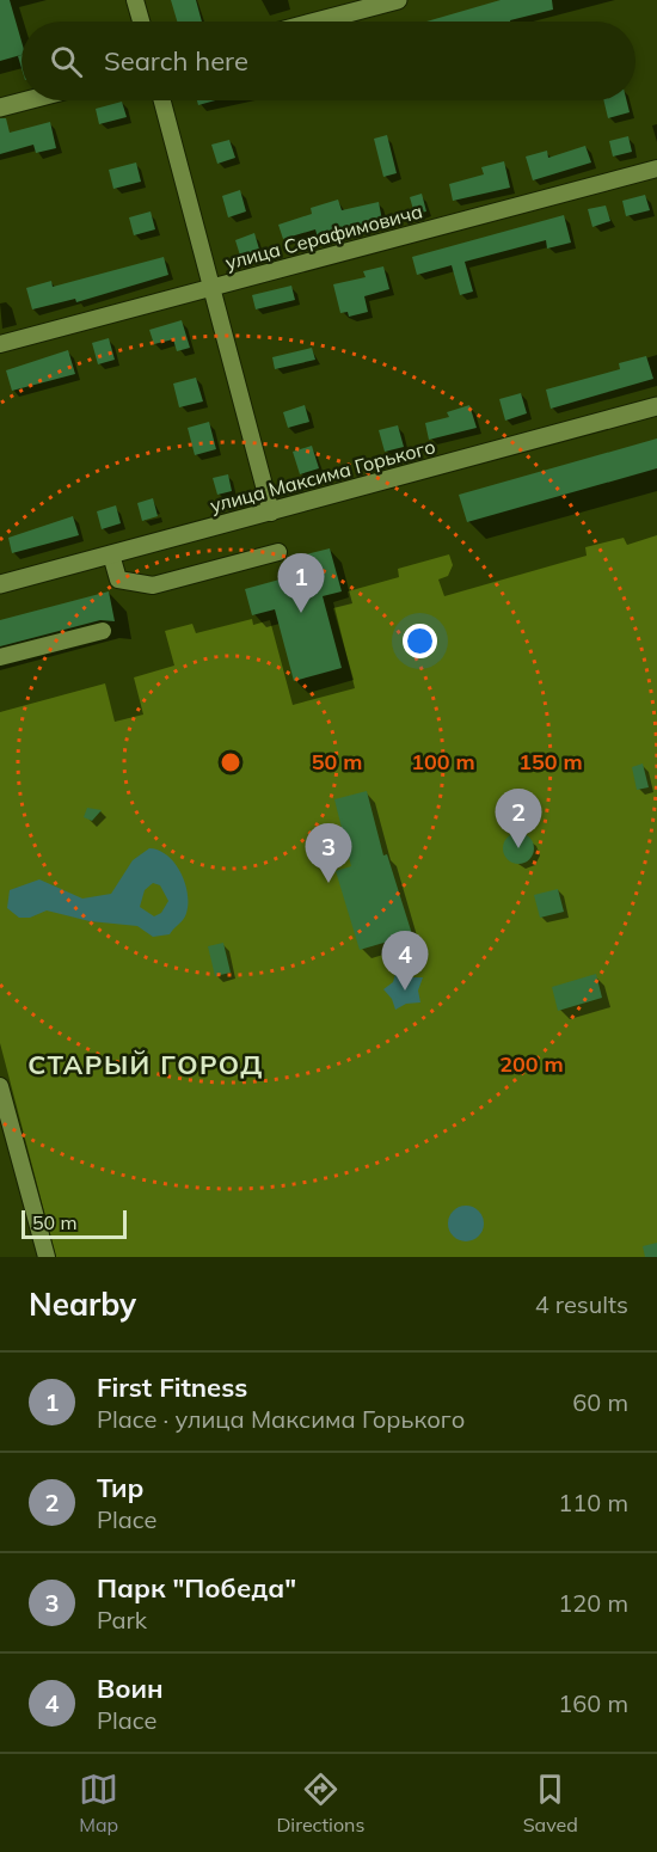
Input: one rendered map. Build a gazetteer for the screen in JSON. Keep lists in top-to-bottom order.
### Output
{
  "streets": {
    "street": ["улица Серафимовича", "улица Максима Горького"]
  },
  "districts": ["СТАРЫЙ ГОРОД"],
  "scale_bar": "50 m",
  "page": {
    "search": "Search here",
    "pins": [
      "1",
      "2",
      "3",
      "4"
    ],
    "scale": "50 m",
    "heading": ["Nearby", "4 results"],
    "list": [
      {
        "mark": "1",
        "name": "First Fitness",
        "note": "Place · улица Максима Горького",
        "value": "60 m"
      },
      {
        "mark": "2",
        "name": "Тир",
        "note": "Place",
        "value": "110 m"
      },
      {
        "mark": "3",
        "name": "Парк \"Победа\"",
        "note": "Park",
        "value": "120 m"
      },
      {
        "mark": "4",
        "name": "Воин",
        "note": "Place",
        "value": "160 m"
      }
    ],
    "nav": ["Map", "Directions", "Saved"]
  },
  "rings": [
    "50 m",
    "100 m",
    "150 m",
    "200 m"
  ]
}
